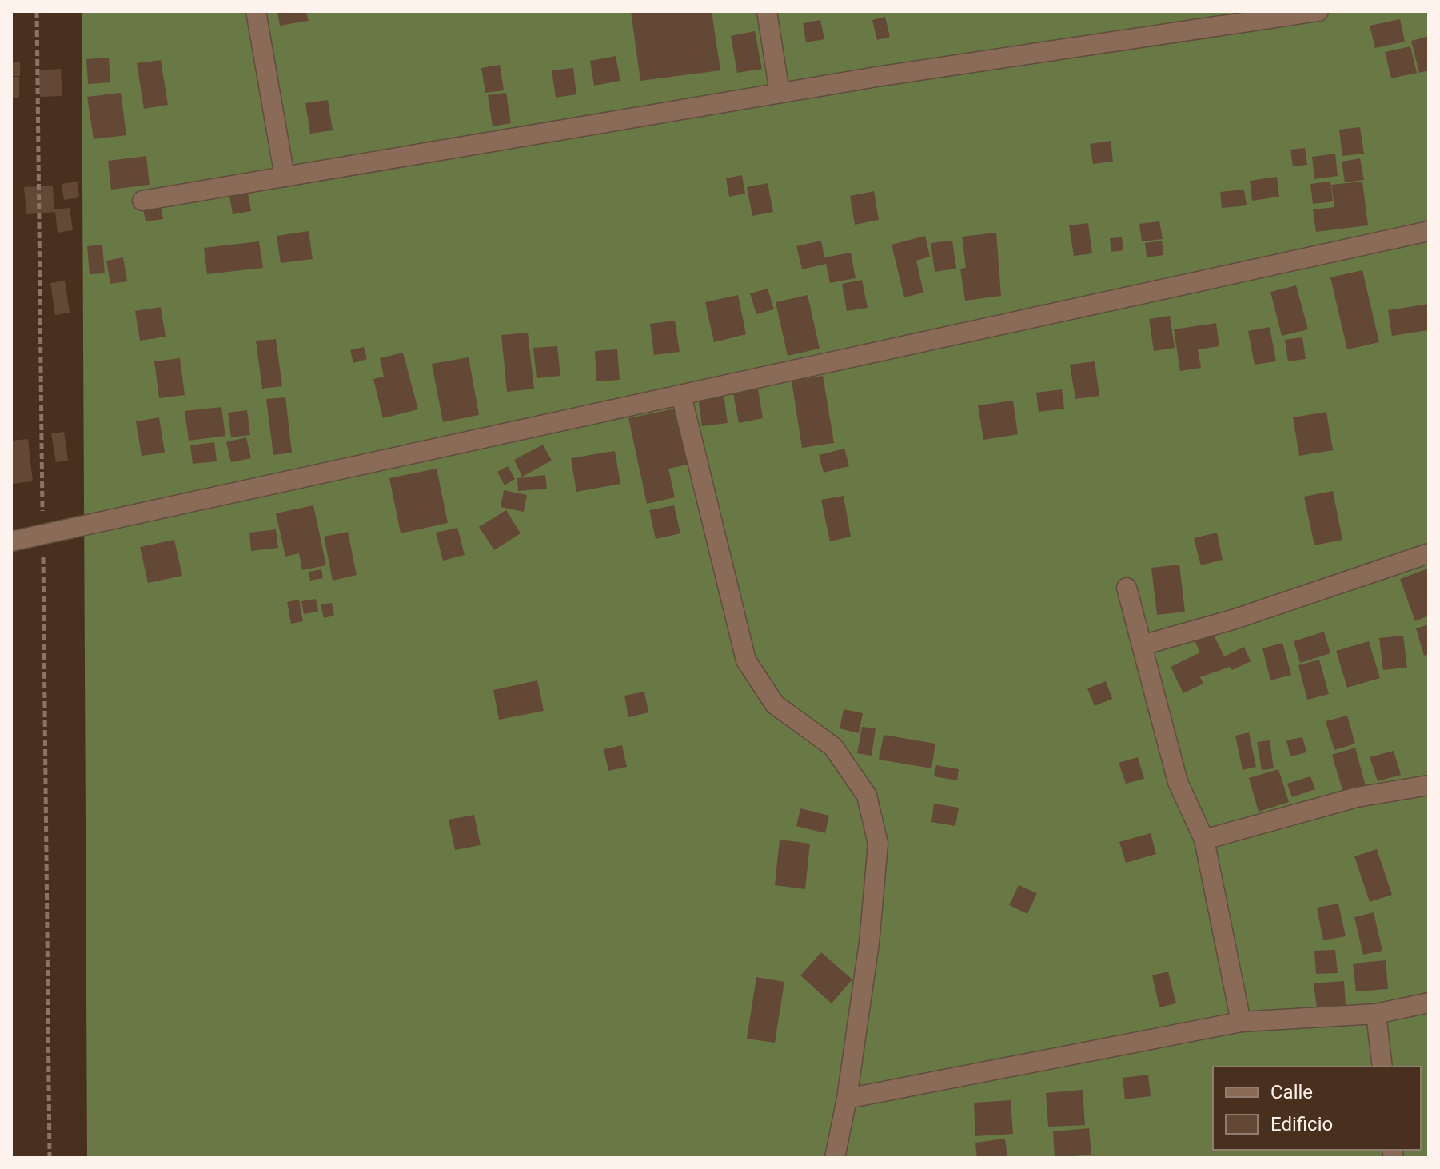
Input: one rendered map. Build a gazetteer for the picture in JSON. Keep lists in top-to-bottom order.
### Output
{
  "legend": ["Calle", "Edificio"]
}
